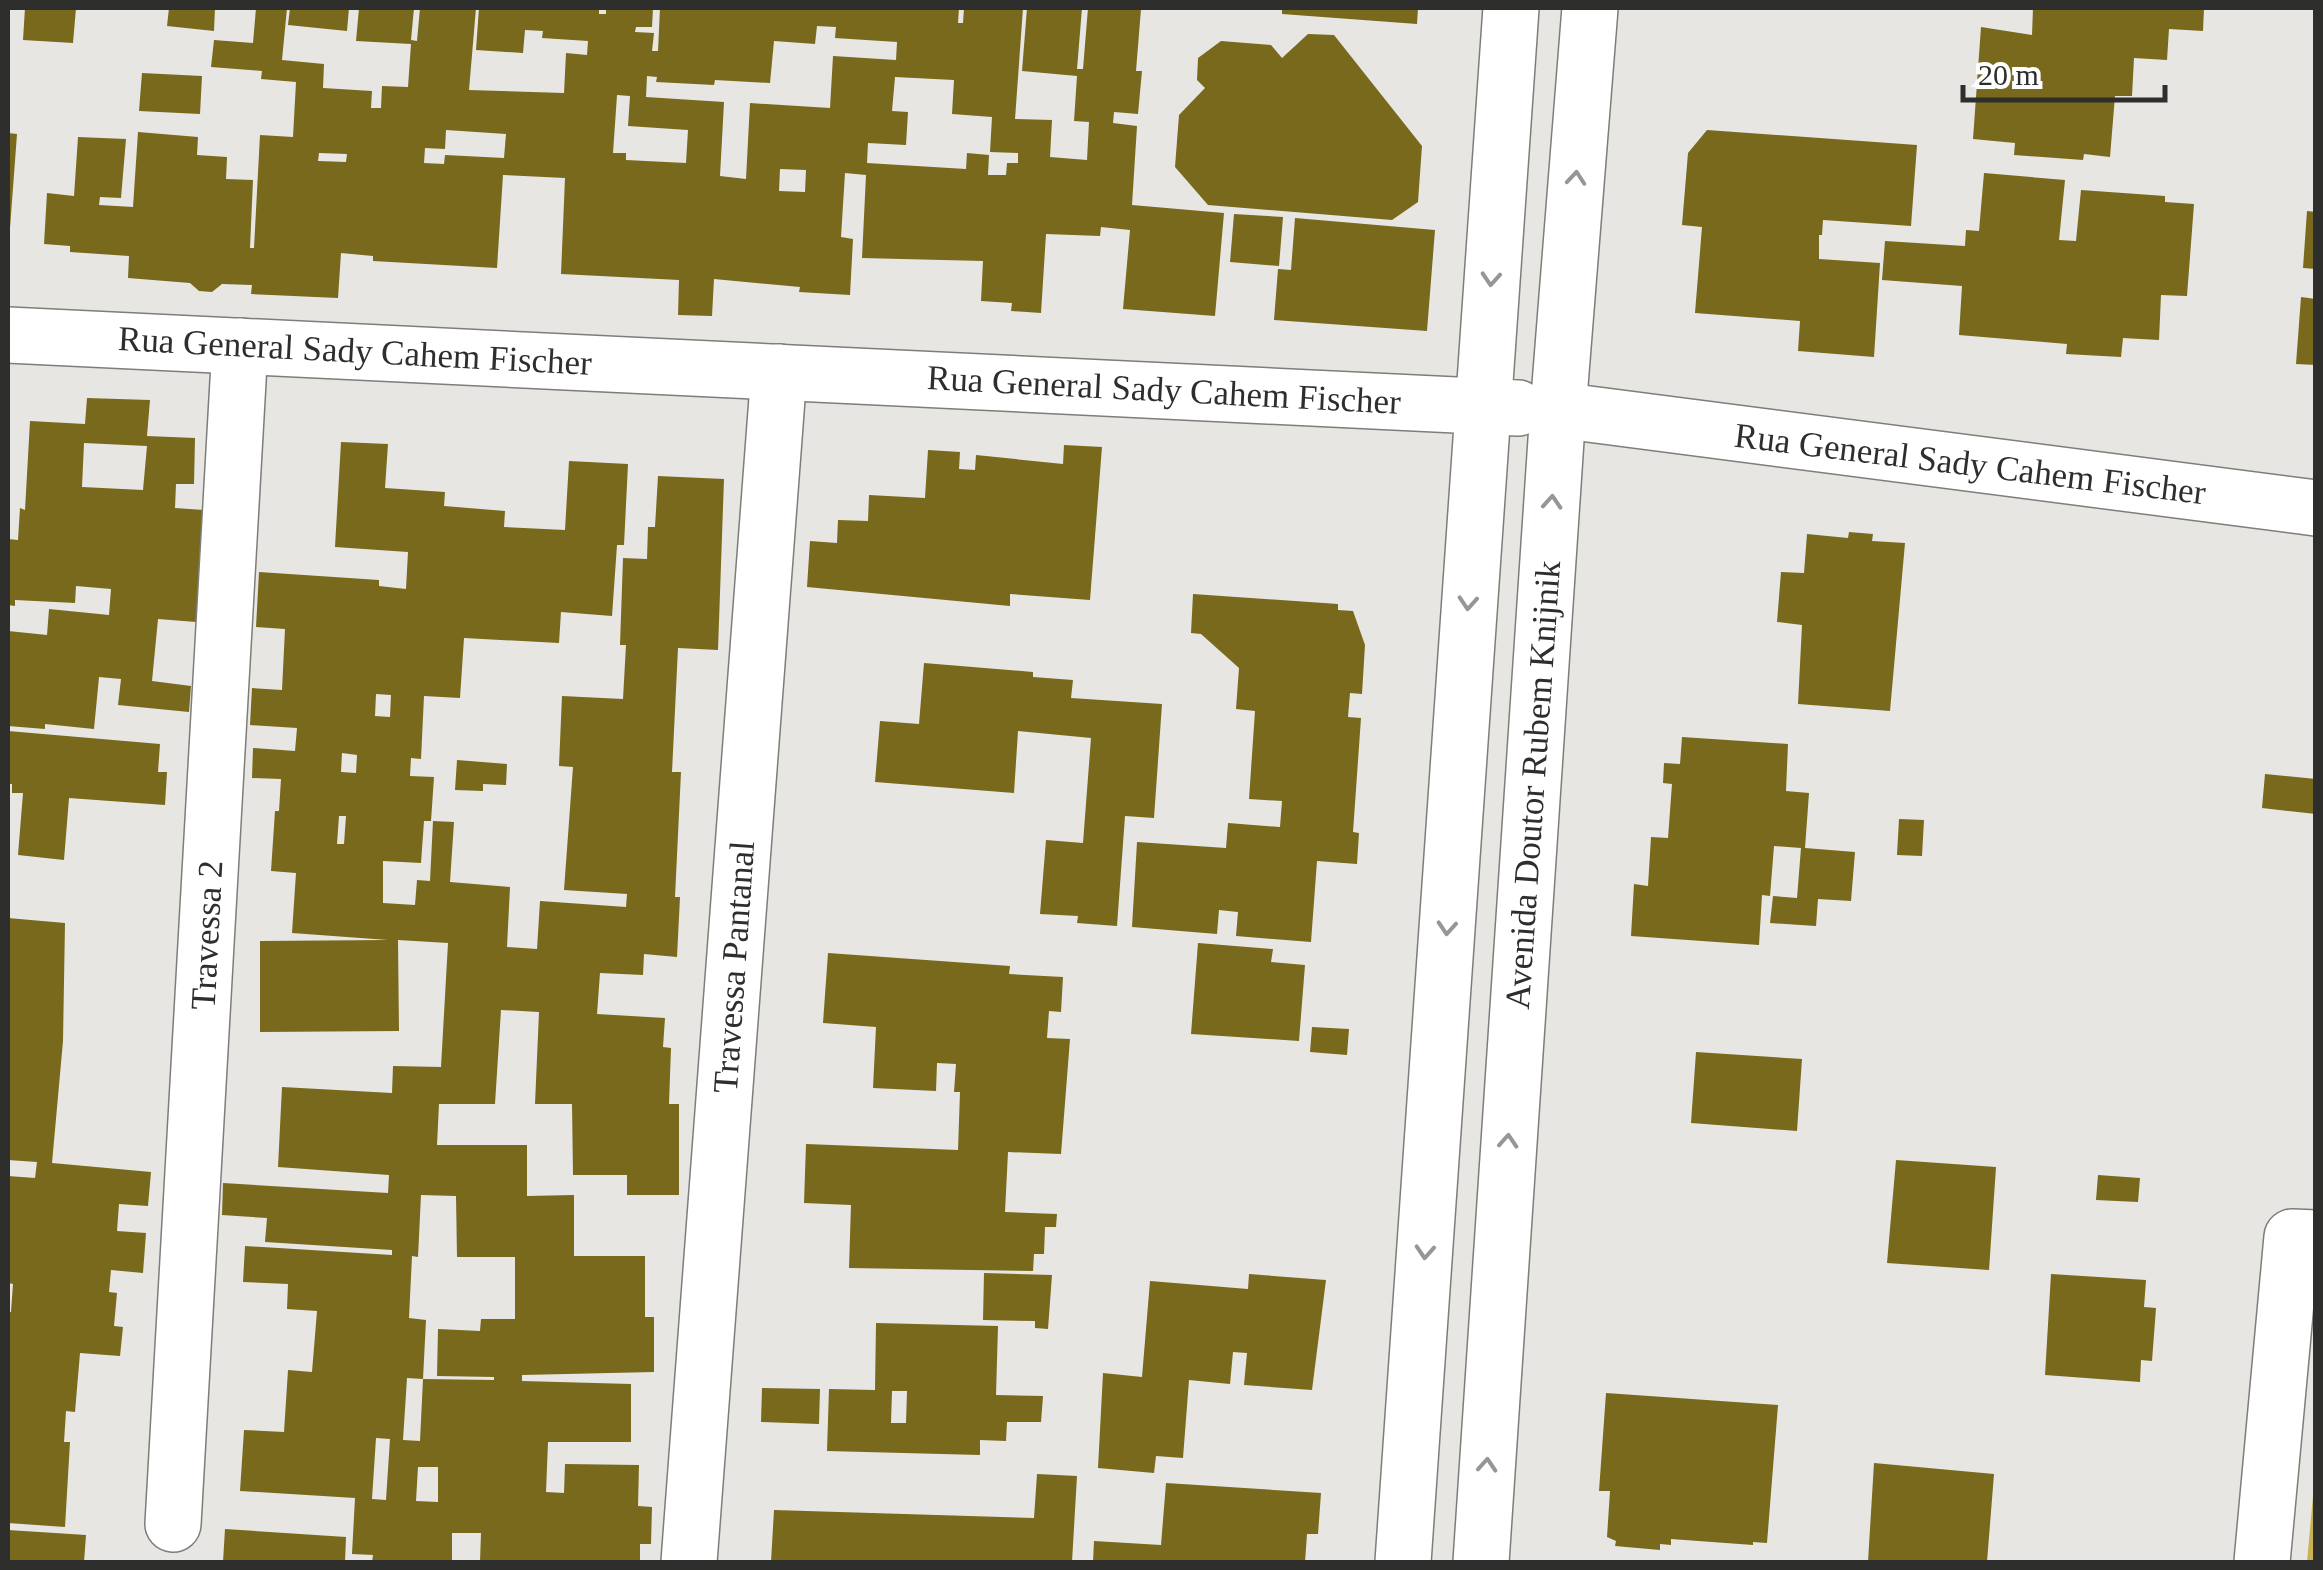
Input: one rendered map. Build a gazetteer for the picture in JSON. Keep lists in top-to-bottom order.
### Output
{
  "streets": {
    "street": [
      "Rua General Sady Cahem Fischer",
      "Avenida Doutor Rubem Knijnik",
      "Travessa 2",
      "Travessa Pantanal"
    ]
  },
  "crossings": [
    ["Rua General Sady Cahem Fischer", "Avenida Doutor Rubem Knijnik"],
    ["Rua General Sady Cahem Fischer", "Travessa 2"],
    ["Rua General Sady Cahem Fischer", "Travessa Pantanal"]
  ],
  "scale_bar": "20 m"
}
